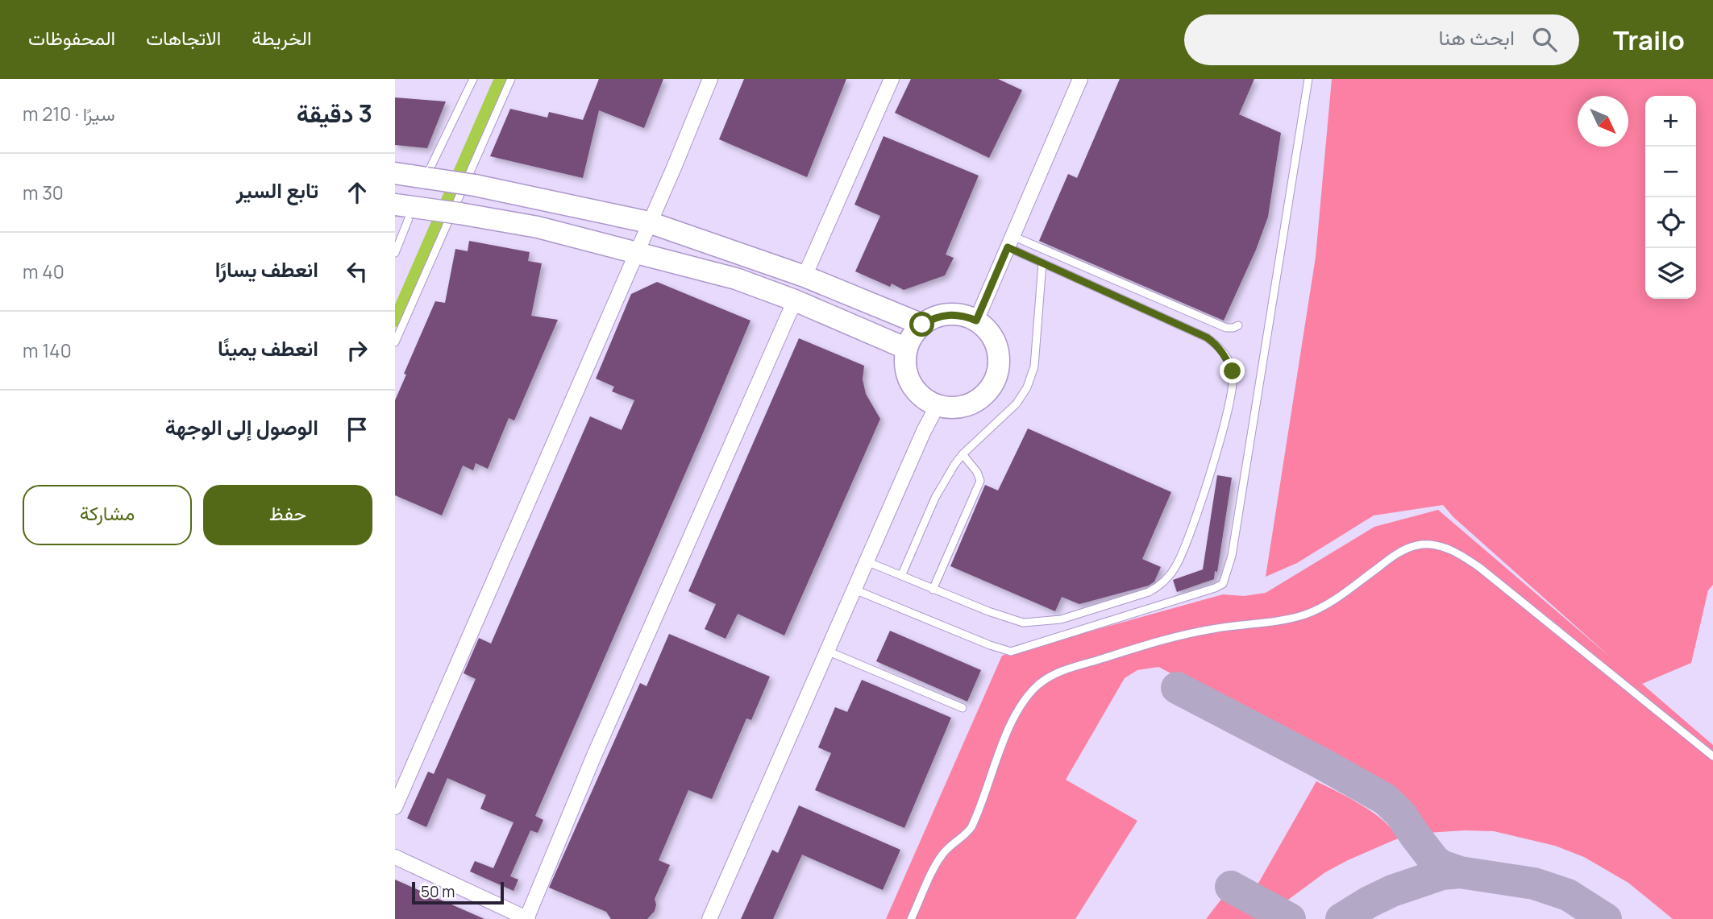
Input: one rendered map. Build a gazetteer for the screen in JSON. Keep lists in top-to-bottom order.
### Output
{
  "scale_bar": "50 m",
  "north": "bottom right",
  "page": {
    "header": "Trailo",
    "search": "ابحث هنا",
    "nav": ["الخريطة", "الاتجاهات", "المحفوظات"],
    "heading": ["3 دقيقة", "سيرًا · 210 m"],
    "map_buttons": ["+", "−"],
    "list": [
      ["تابع السير", "30 m"],
      ["انعطف يسارًا", "40 m"],
      ["انعطف يمينًا", "140 m"],
      "الوصول إلى الوجهة"
    ],
    "buttons": ["حفظ", "مشاركة"],
    "scale": "50 m"
  }
}
